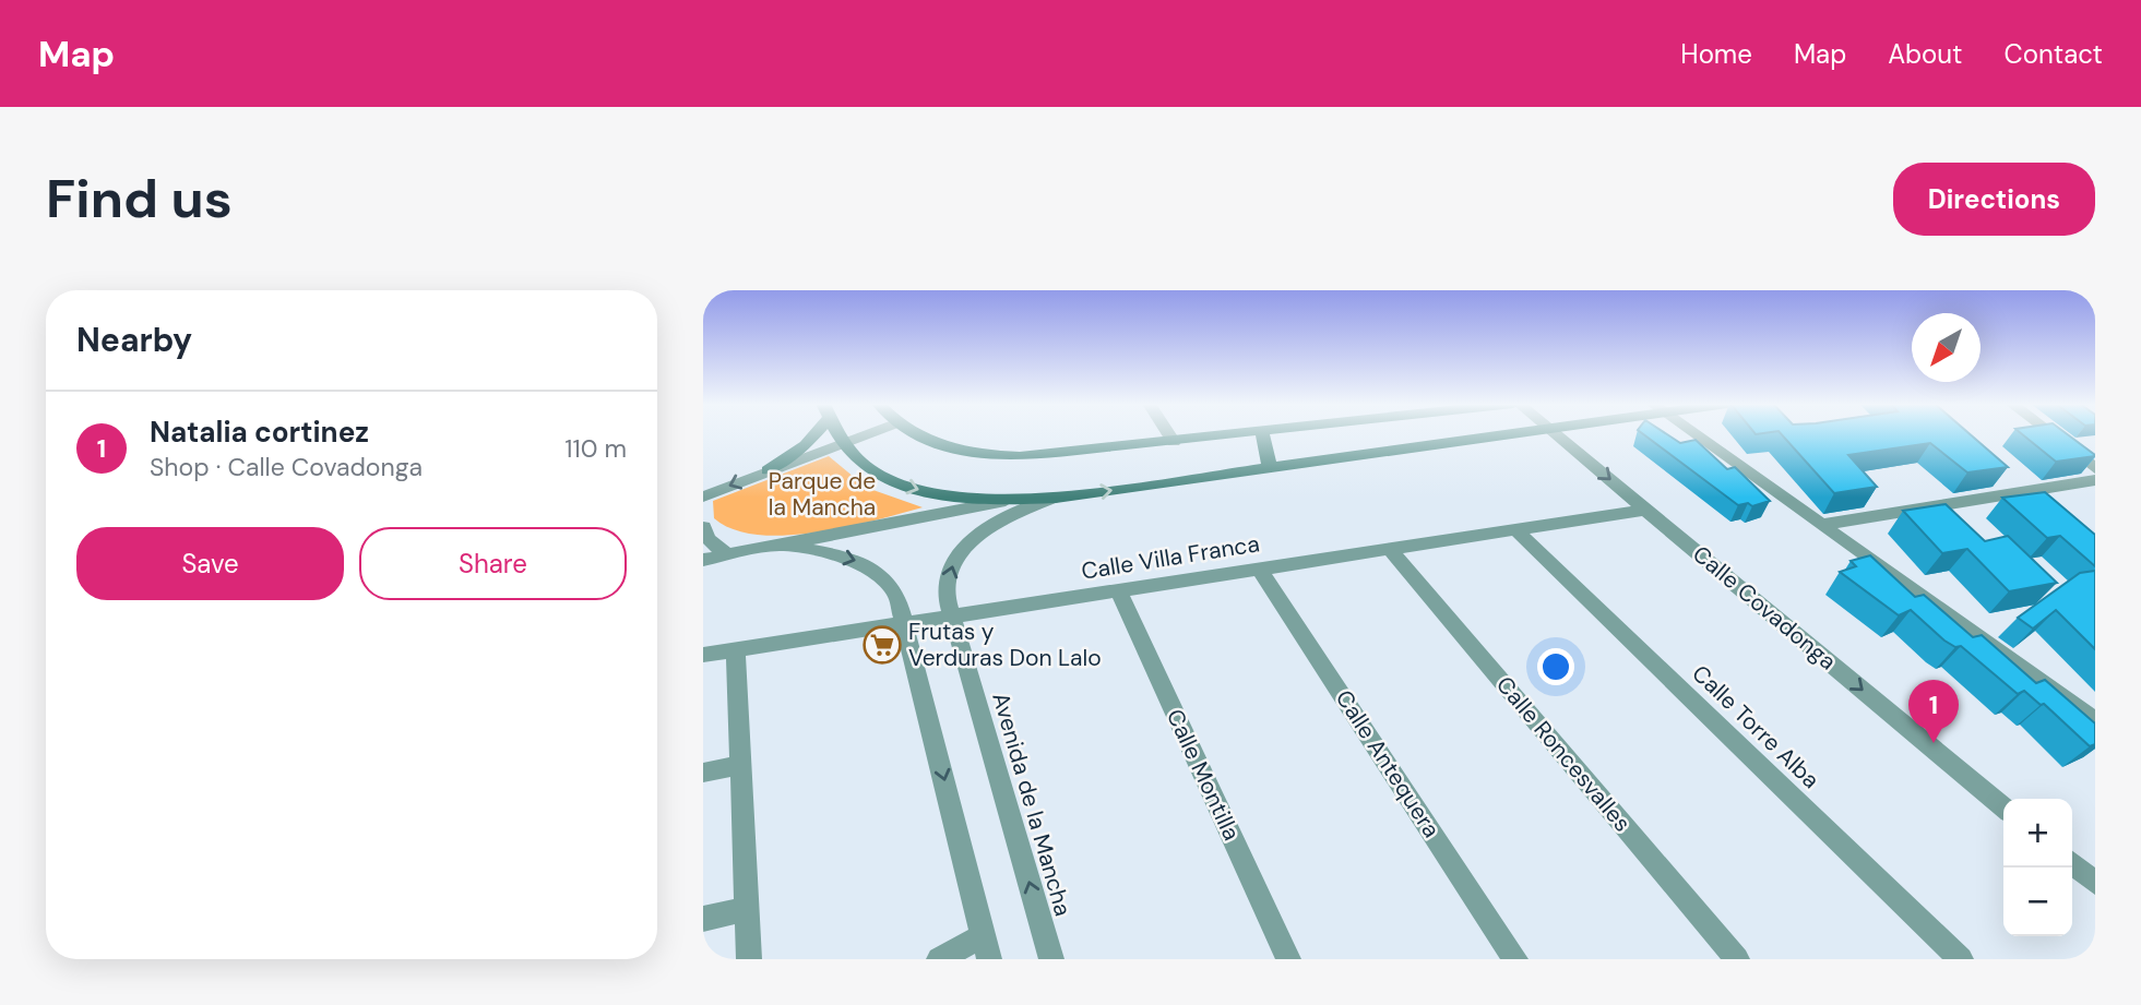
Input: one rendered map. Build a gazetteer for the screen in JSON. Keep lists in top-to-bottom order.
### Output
{
  "streets": {
    "street": [
      "Calle Villa Franca",
      "Calle Covadonga",
      "Calle Torre Alba",
      "Calle Roncesvalles",
      "Calle Antequera",
      "Calle Montilla",
      "Avenida de la Mancha"
    ]
  },
  "crossings": [
    ["Calle Villa Franca", "Calle Covadonga"],
    ["Calle Villa Franca", "Calle Torre Alba"],
    ["Calle Villa Franca", "Calle Roncesvalles"],
    ["Calle Villa Franca", "Calle Antequera"],
    ["Calle Villa Franca", "Calle Montilla"],
    ["Calle Villa Franca", "Avenida de la Mancha"]
  ],
  "parks": ["Parque de la Mancha"],
  "places": {
    "supermarket": ["Frutas y Verduras Don Lalo"]
  },
  "north": "bottom left",
  "page": {
    "header": "Map",
    "nav": [
      "Home",
      "Map",
      "About",
      "Contact"
    ],
    "buttons": [
      "Directions",
      ["Save", "Share"]
    ],
    "title": "Find us",
    "heading": "Nearby",
    "list": [
      {
        "mark": "1",
        "name": "Natalia cortinez",
        "note": "Shop · Calle Covadonga",
        "value": "110 m"
      }
    ],
    "pins": "1",
    "map_buttons": ["+", "−"]
  }
}
